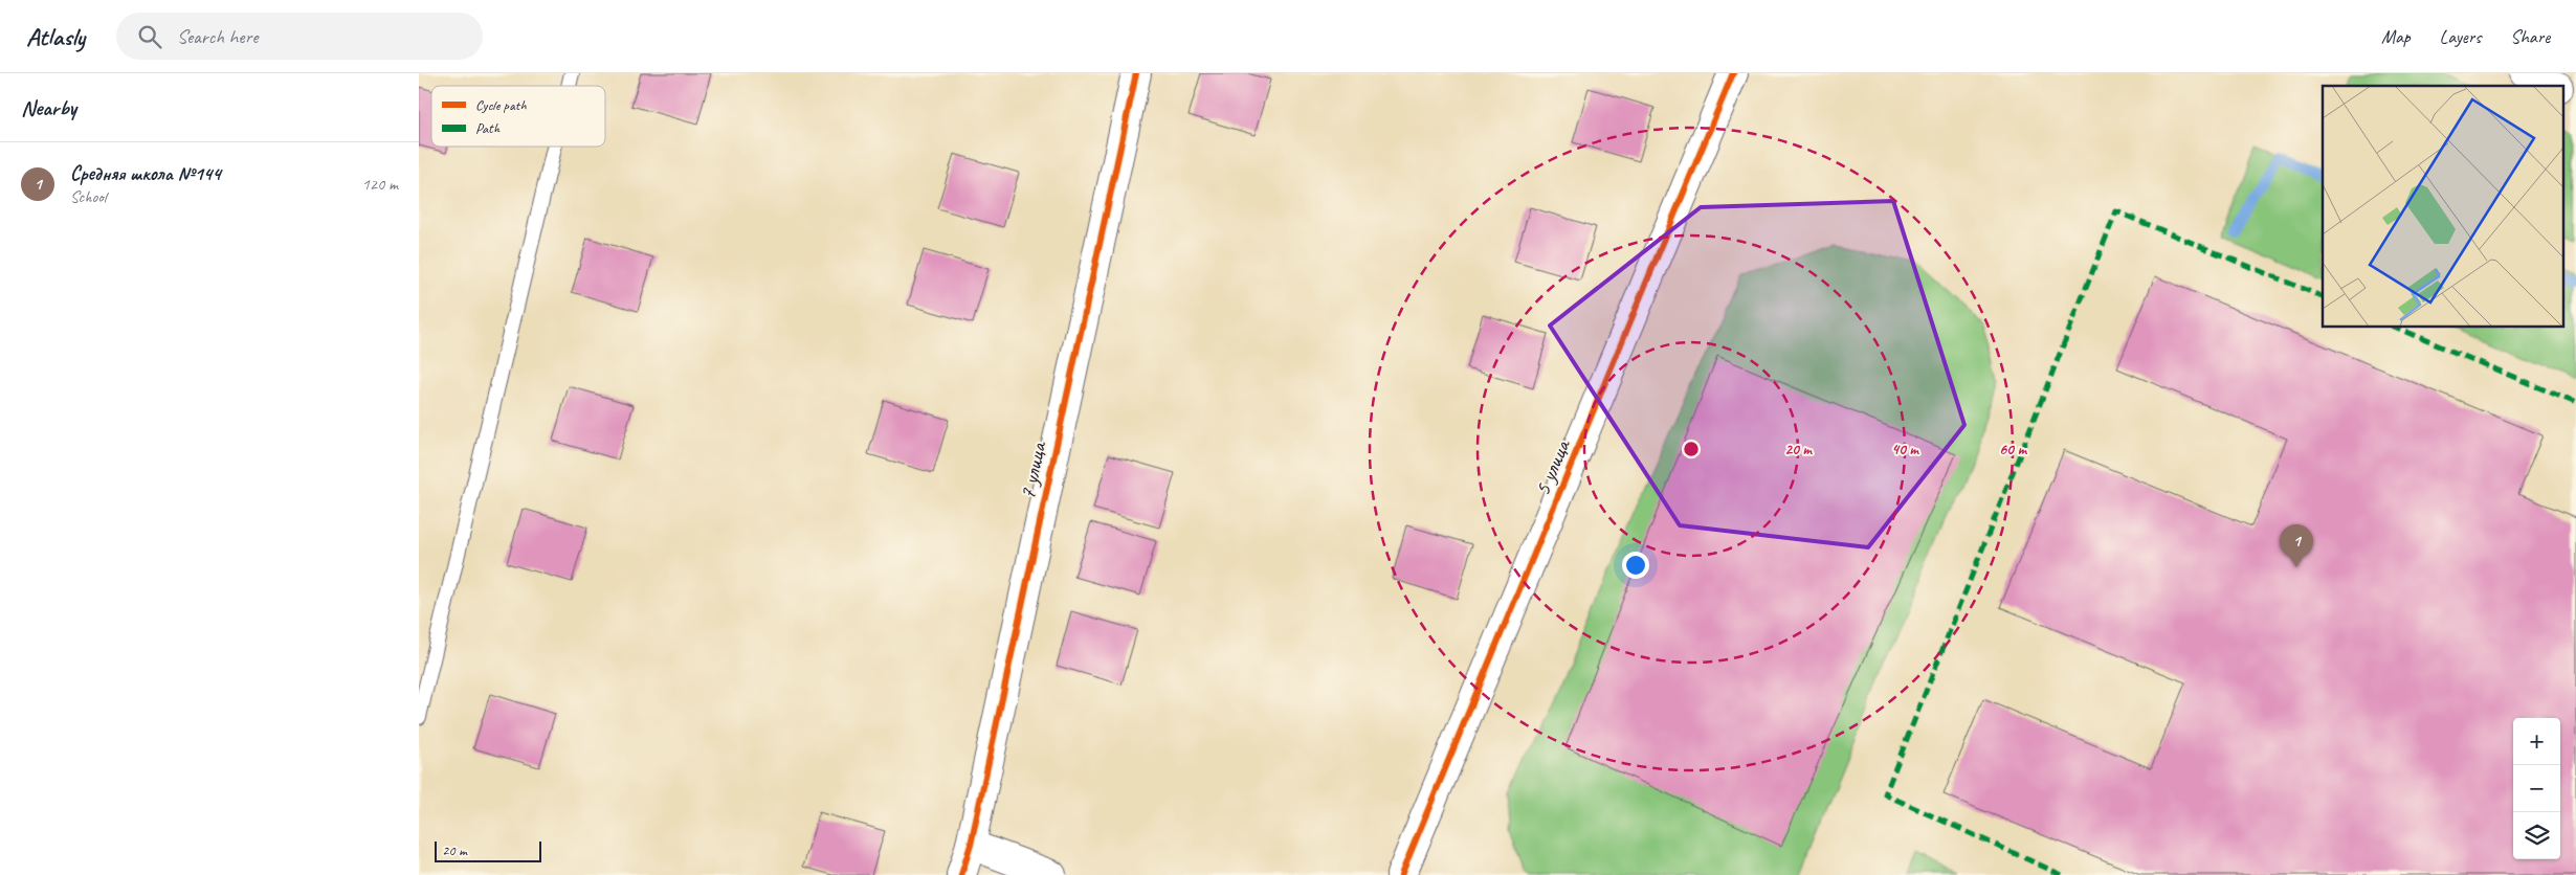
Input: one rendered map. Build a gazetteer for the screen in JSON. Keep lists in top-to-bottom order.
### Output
{
  "streets": {
    "street": ["5 улица", "7 улица"]
  },
  "legend": ["Cycle path", "Path"],
  "scale_bar": "20 m",
  "page": {
    "header": "Atlasly",
    "search": "Search here",
    "nav": ["Map", "Layers", "Share"],
    "heading": "Nearby",
    "list": [
      {
        "mark": "1",
        "name": "Средняя школа №144",
        "note": "School",
        "value": "120 m"
      }
    ],
    "pins": "1",
    "map_buttons": ["+", "−"],
    "scale": "20 m"
  },
  "rings": ["20 m", "40 m", "60 m"]
}
